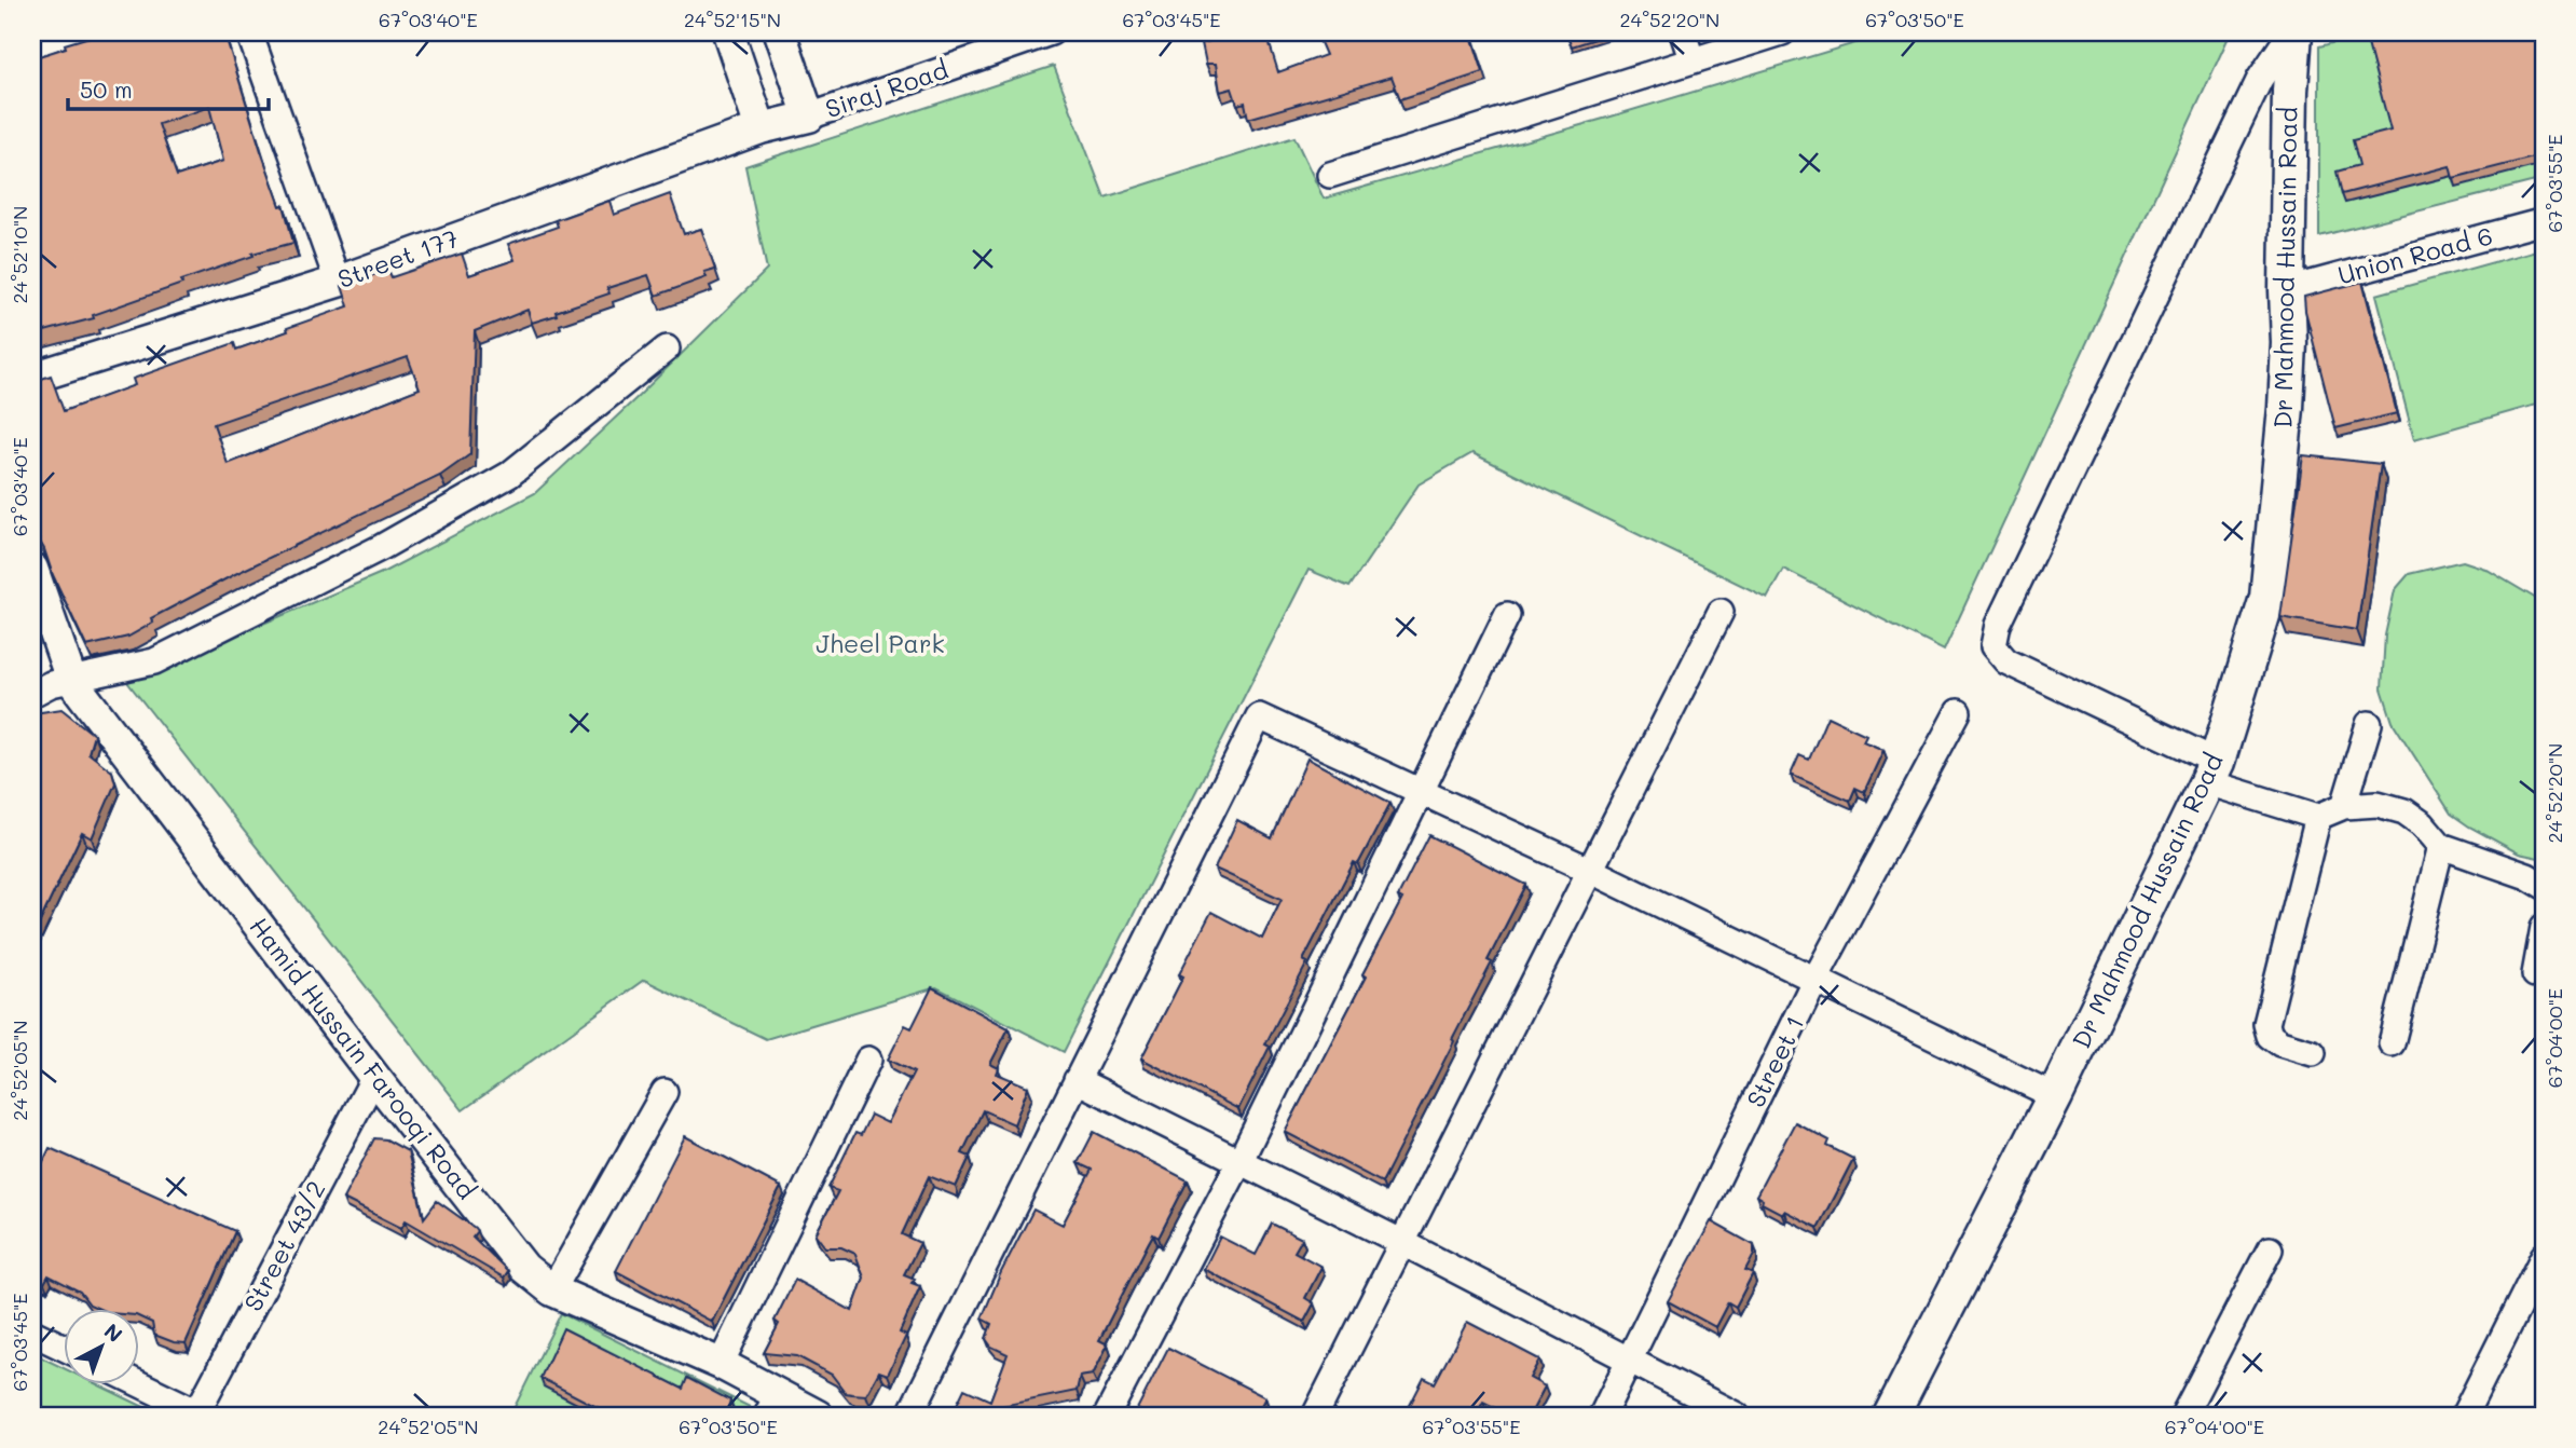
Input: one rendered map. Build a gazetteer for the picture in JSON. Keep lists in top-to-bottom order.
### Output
{
  "streets": {
    "main road": ["Dr Mahmood Hussain Road"],
    "street": [
      "Siraj Road",
      "Union Road 6",
      "Street 177",
      "Hamid Hussain Farooqi Road",
      "Street 1",
      "Street 43/2"
    ]
  },
  "crossings": [
    ["Siraj Road", "Street 177"],
    ["Union Road 6", "Dr Mahmood Hussain Road"],
    ["Hamid Hussain Farooqi Road", "Street 43/2"]
  ],
  "parks": ["Jheel Park"],
  "scale_bar": "50 m",
  "north": "top right",
  "coordinates": [
    "67°03'40\"E",
    "24°52'15\"N",
    "67°03'45\"E",
    "24°52'20\"N",
    "67°03'50\"E",
    "67°03'55\"E",
    "24°52'10\"N",
    "67°04'00\"E",
    "24°52'05\"N"
  ]
}
